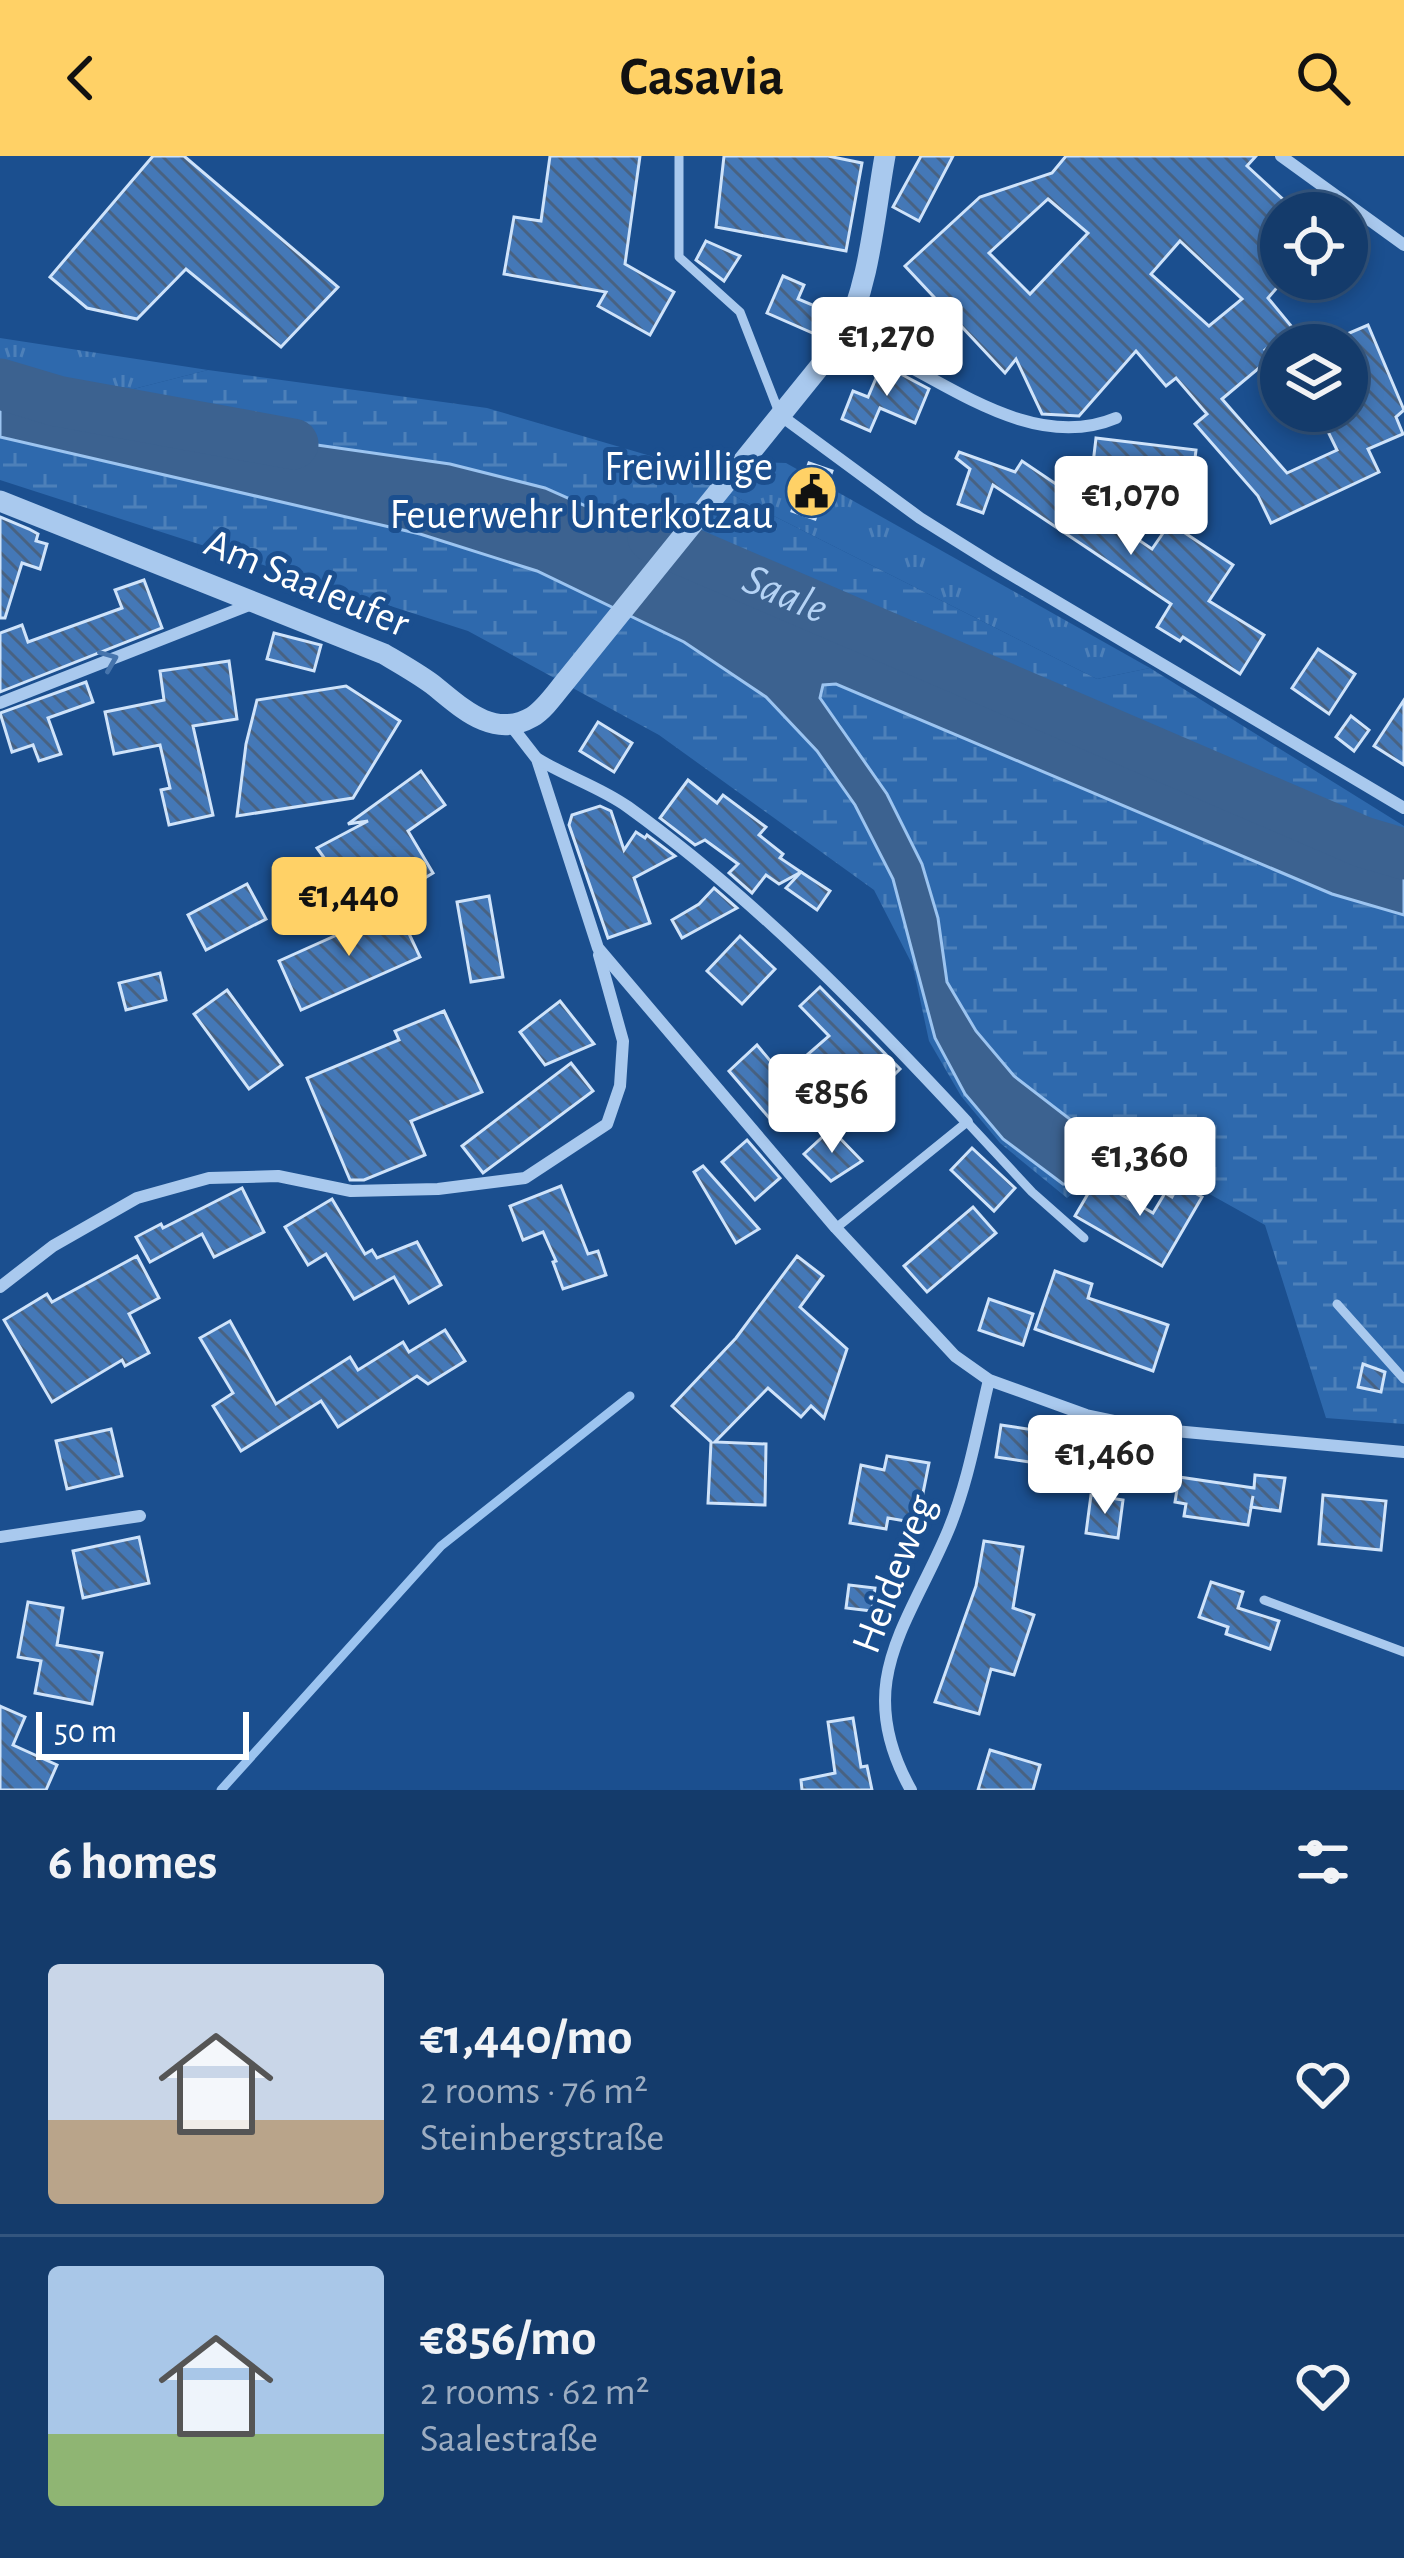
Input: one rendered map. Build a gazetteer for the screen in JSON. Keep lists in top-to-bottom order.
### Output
{
  "streets": {
    "street": ["Am Saaleufer", "Heideweg"]
  },
  "water": ["Saale"],
  "places": {
    "public building": ["Freiwillige Feuerwehr Unterkotzau"]
  },
  "scale_bar": "50 m",
  "page": {
    "header": "Casavia",
    "price": [
      "€1,270",
      "€1,070",
      "€1,440",
      "€856",
      "€1,360",
      "€1,460"
    ],
    "scale": "50 m",
    "heading": "6 homes",
    "list": [
      {
        "name": "€1,440/mo",
        "note": "2 rooms · 76 m² · Steinbergstraße"
      },
      {
        "name": "€856/mo",
        "note": "2 rooms · 62 m² · Saalestraße"
      }
    ]
  }
}
